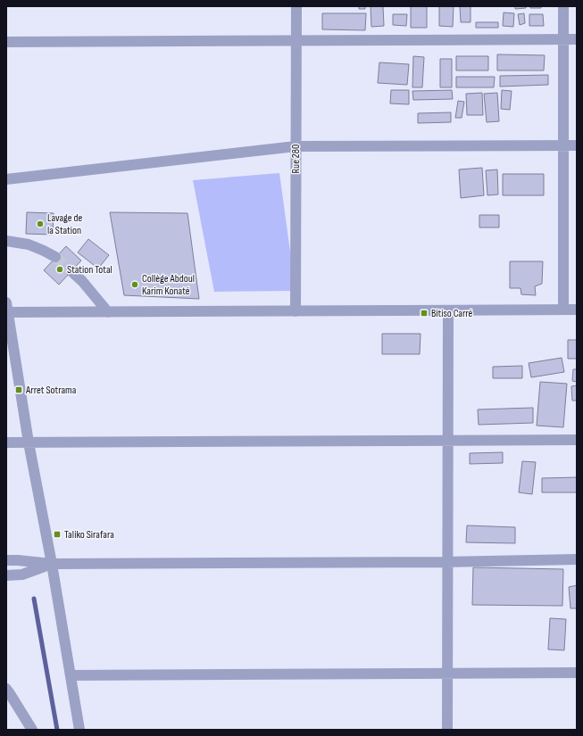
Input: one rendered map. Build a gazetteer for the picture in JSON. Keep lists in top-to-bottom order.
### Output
{
  "streets": {
    "street": ["Rue 280"]
  },
  "places": {
    "other": ["Lavage de la Station", "Station Total", "Collège Abdoul Karim Konaté"],
    "transit": ["Bitiso Carré", "Arret Sotrama", "Taliko Sirafara"]
  }
}
